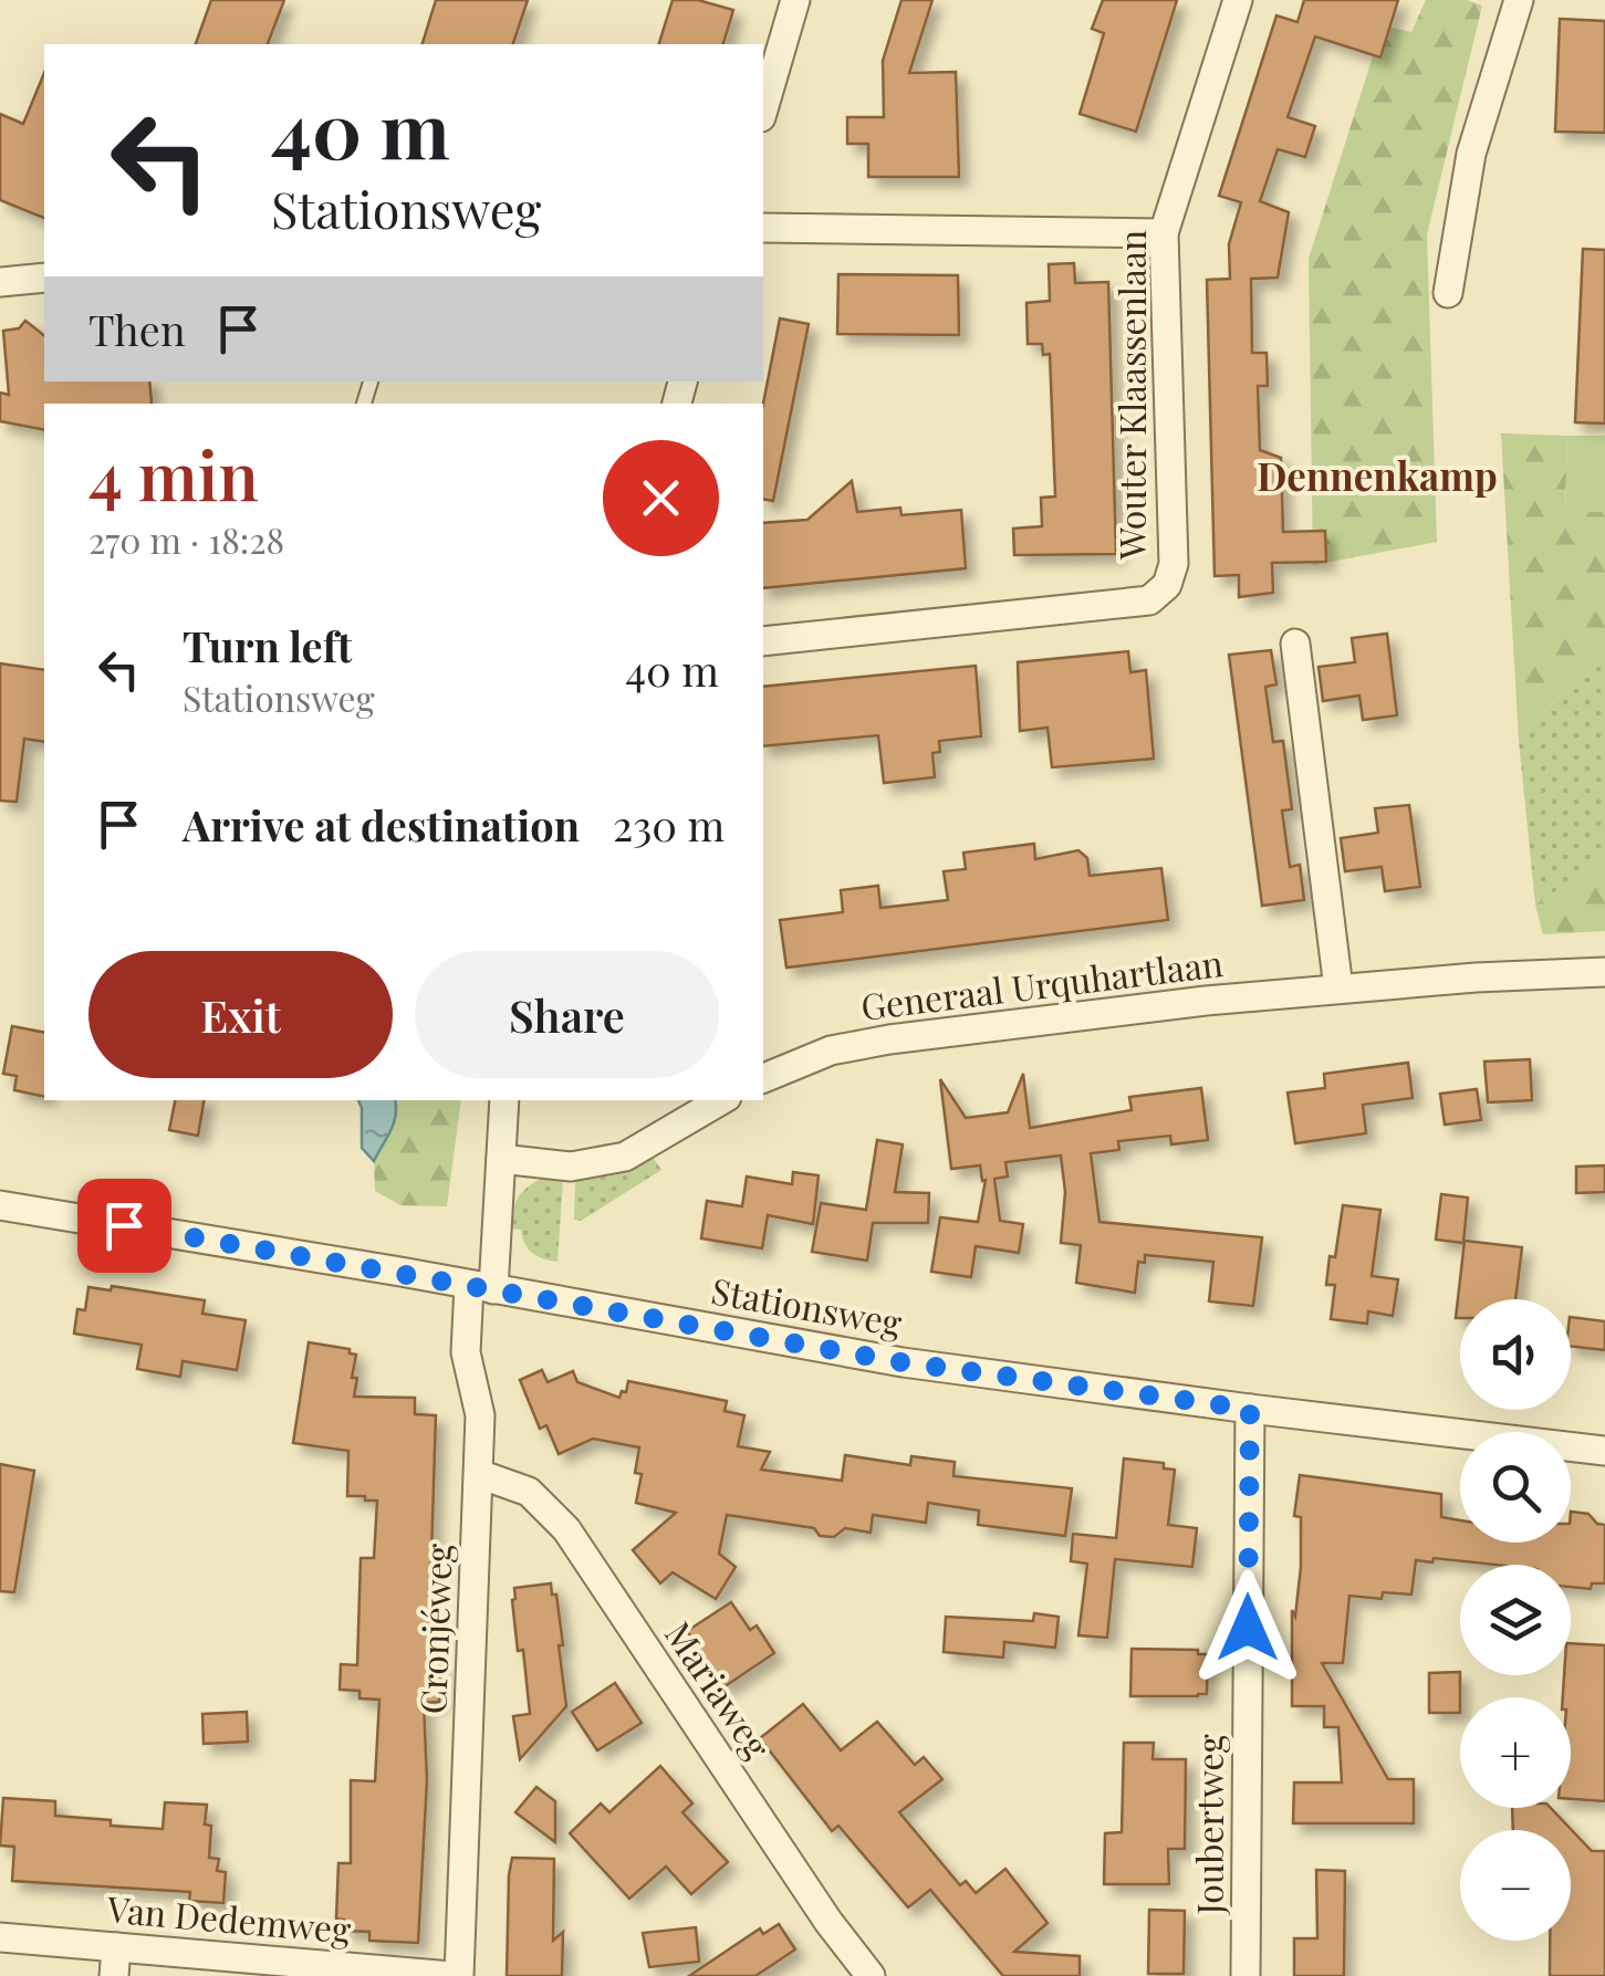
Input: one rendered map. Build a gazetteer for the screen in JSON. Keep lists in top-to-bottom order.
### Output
{
  "streets": {
    "street": [
      "Wouter Klaassenlaan",
      "Generaal Urquhartlaan",
      "Stationsweg",
      "Cronjéweg",
      "Mariaweg",
      "Joubertweg",
      "Van Dedemweg"
    ]
  },
  "crossings": [
    ["Stationsweg", "Cronjéweg"],
    ["Stationsweg", "Joubertweg"],
    ["Cronjéweg", "Mariaweg"],
    ["Cronjéweg", "Van Dedemweg"]
  ],
  "districts": ["Dennenkamp"],
  "page": {
    "turn": ["40 m", "Stationsweg"],
    "then": "Then",
    "heading": ["4 min", "270 m · 18:28"],
    "list": [
      {
        "name": "Turn left",
        "note": "Stationsweg",
        "value": "40 m"
      },
      {
        "name": "Arrive at destination",
        "value": "230 m"
      }
    ],
    "buttons": ["Exit", "Share"],
    "map_buttons": ["+", "−"]
  }
}
